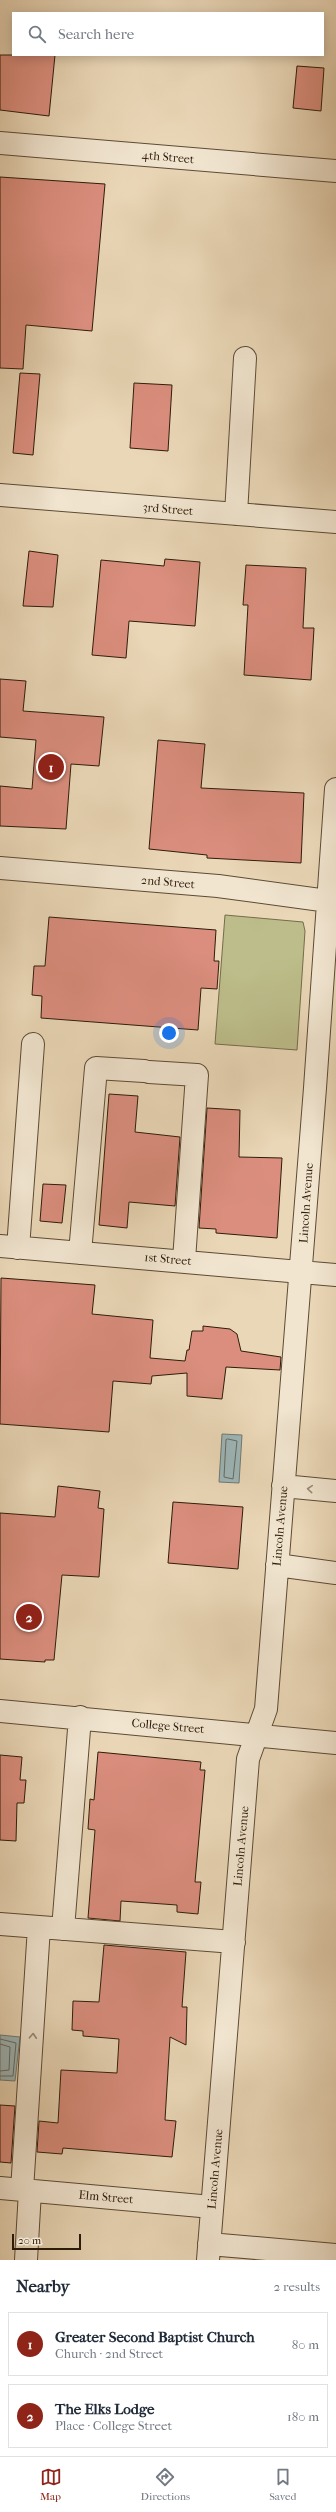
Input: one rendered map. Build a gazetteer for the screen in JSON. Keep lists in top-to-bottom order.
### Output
{
  "streets": {
    "street": [
      "4th Street",
      "3rd Street",
      "2nd Street",
      "Lincoln Avenue",
      "1st Street",
      "College Street",
      "Elm Street"
    ]
  },
  "crossings": [
    ["2nd Street", "Lincoln Avenue"],
    ["Lincoln Avenue", "1st Street"],
    ["Lincoln Avenue", "College Street"],
    ["Lincoln Avenue", "Elm Street"]
  ],
  "scale_bar": "20 m",
  "page": {
    "search": "Search here",
    "pins": ["1", "2"],
    "scale": "20 m",
    "heading": ["Nearby", "2 results"],
    "list": [
      {
        "mark": "1",
        "name": "Greater Second Baptist Church",
        "note": "Church · 2nd Street",
        "value": "80 m"
      },
      {
        "mark": "2",
        "name": "The Elks Lodge",
        "note": "Place · College Street",
        "value": "180 m"
      }
    ],
    "nav": ["Map", "Directions", "Saved"]
  }
}
